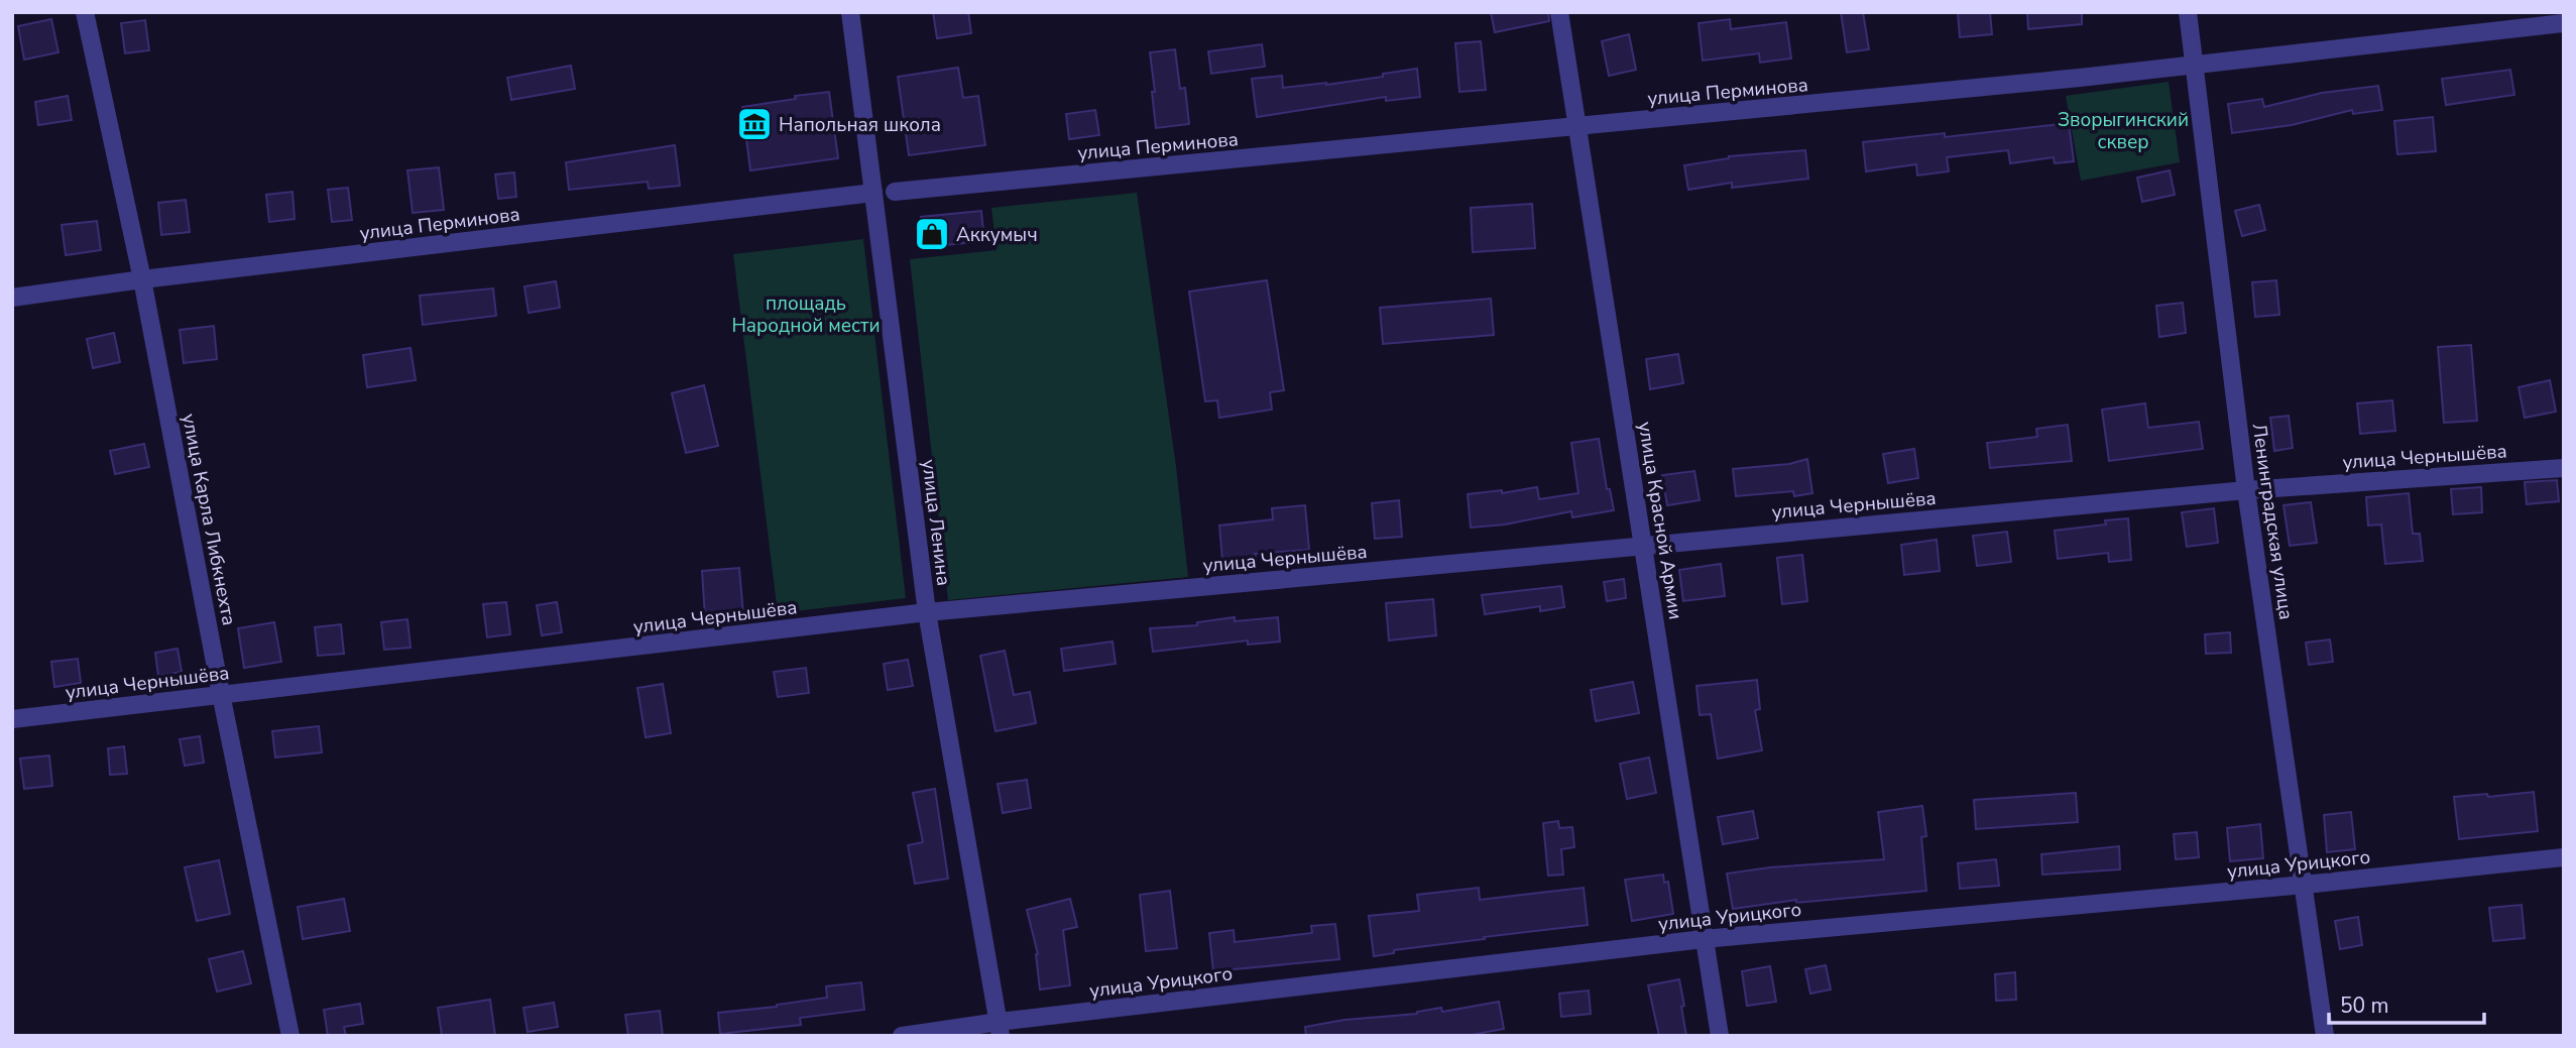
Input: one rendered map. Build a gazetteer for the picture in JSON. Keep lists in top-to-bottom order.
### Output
{
  "streets": {
    "street": [
      "улица Перминова",
      "улица Чернышёва",
      "улица Карла Либкнехта",
      "улица Красной Армии",
      "Ленинградская улица",
      "улица Ленина",
      "улица Урицкого"
    ]
  },
  "crossings": [
    ["улица Перминова", "улица Карла Либкнехта"],
    ["улица Перминова", "улица Красной Армии"],
    ["улица Перминова", "Ленинградская улица"],
    ["улица Перминова", "улица Ленина"],
    ["улица Чернышёва", "улица Карла Либкнехта"],
    ["улица Чернышёва", "улица Красной Армии"],
    ["улица Чернышёва", "Ленинградская улица"],
    ["улица Чернышёва", "улица Ленина"],
    ["улица Красной Армии", "улица Урицкого"],
    ["Ленинградская улица", "улица Урицкого"],
    ["улица Ленина", "улица Урицкого"]
  ],
  "parks": ["Зворыгинский сквер", "площадь Народной мести"],
  "places": {
    "museum": ["Напольная школа"],
    "shop": ["Аккумыч"]
  },
  "scale_bar": "50 m"
}
